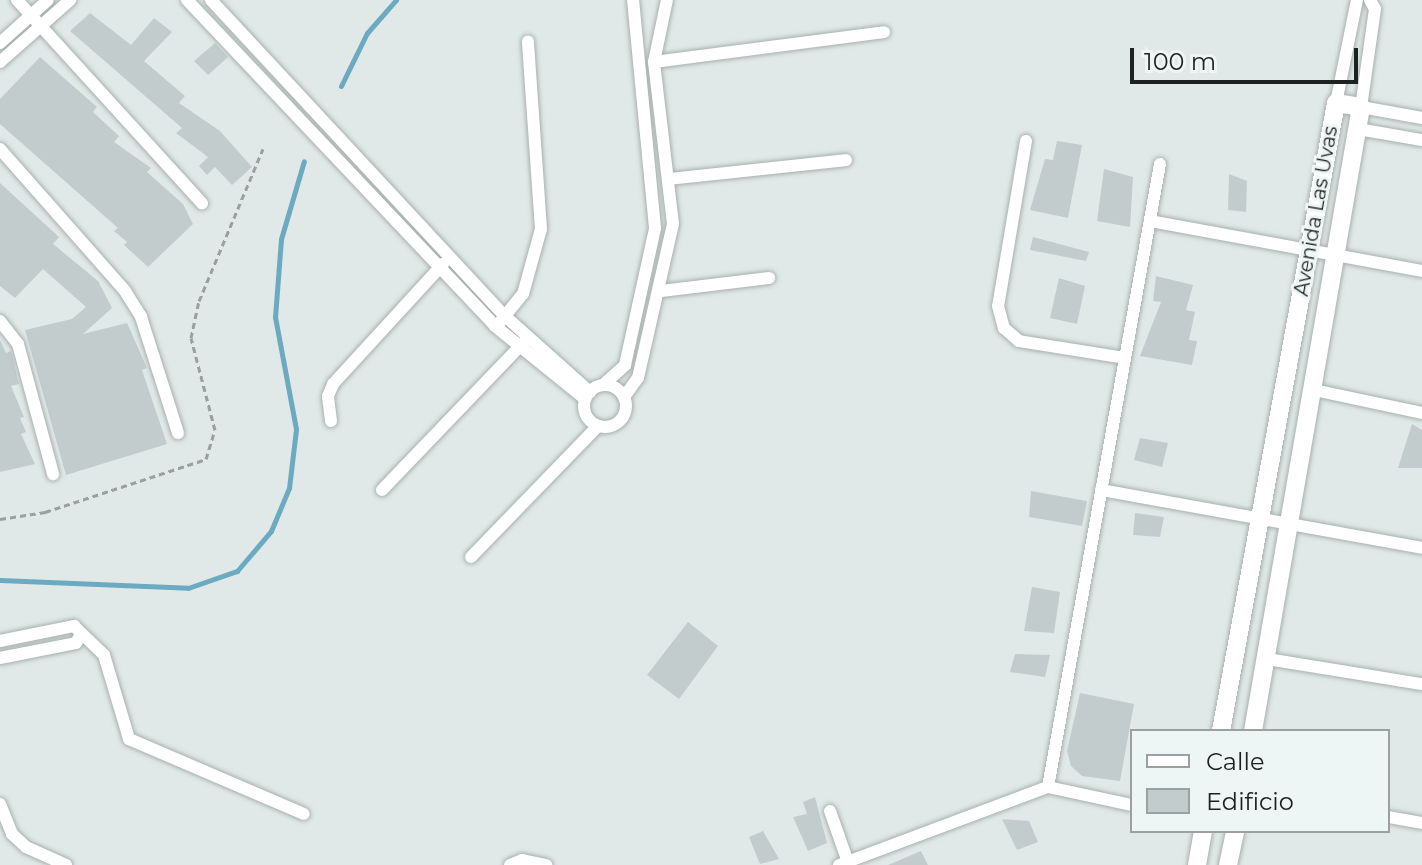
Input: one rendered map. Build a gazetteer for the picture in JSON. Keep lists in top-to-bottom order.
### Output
{
  "streets": {
    "street": ["Avenida Las Uvas"]
  },
  "legend": ["Calle", "Edificio"],
  "scale_bar": "100 m"
}
